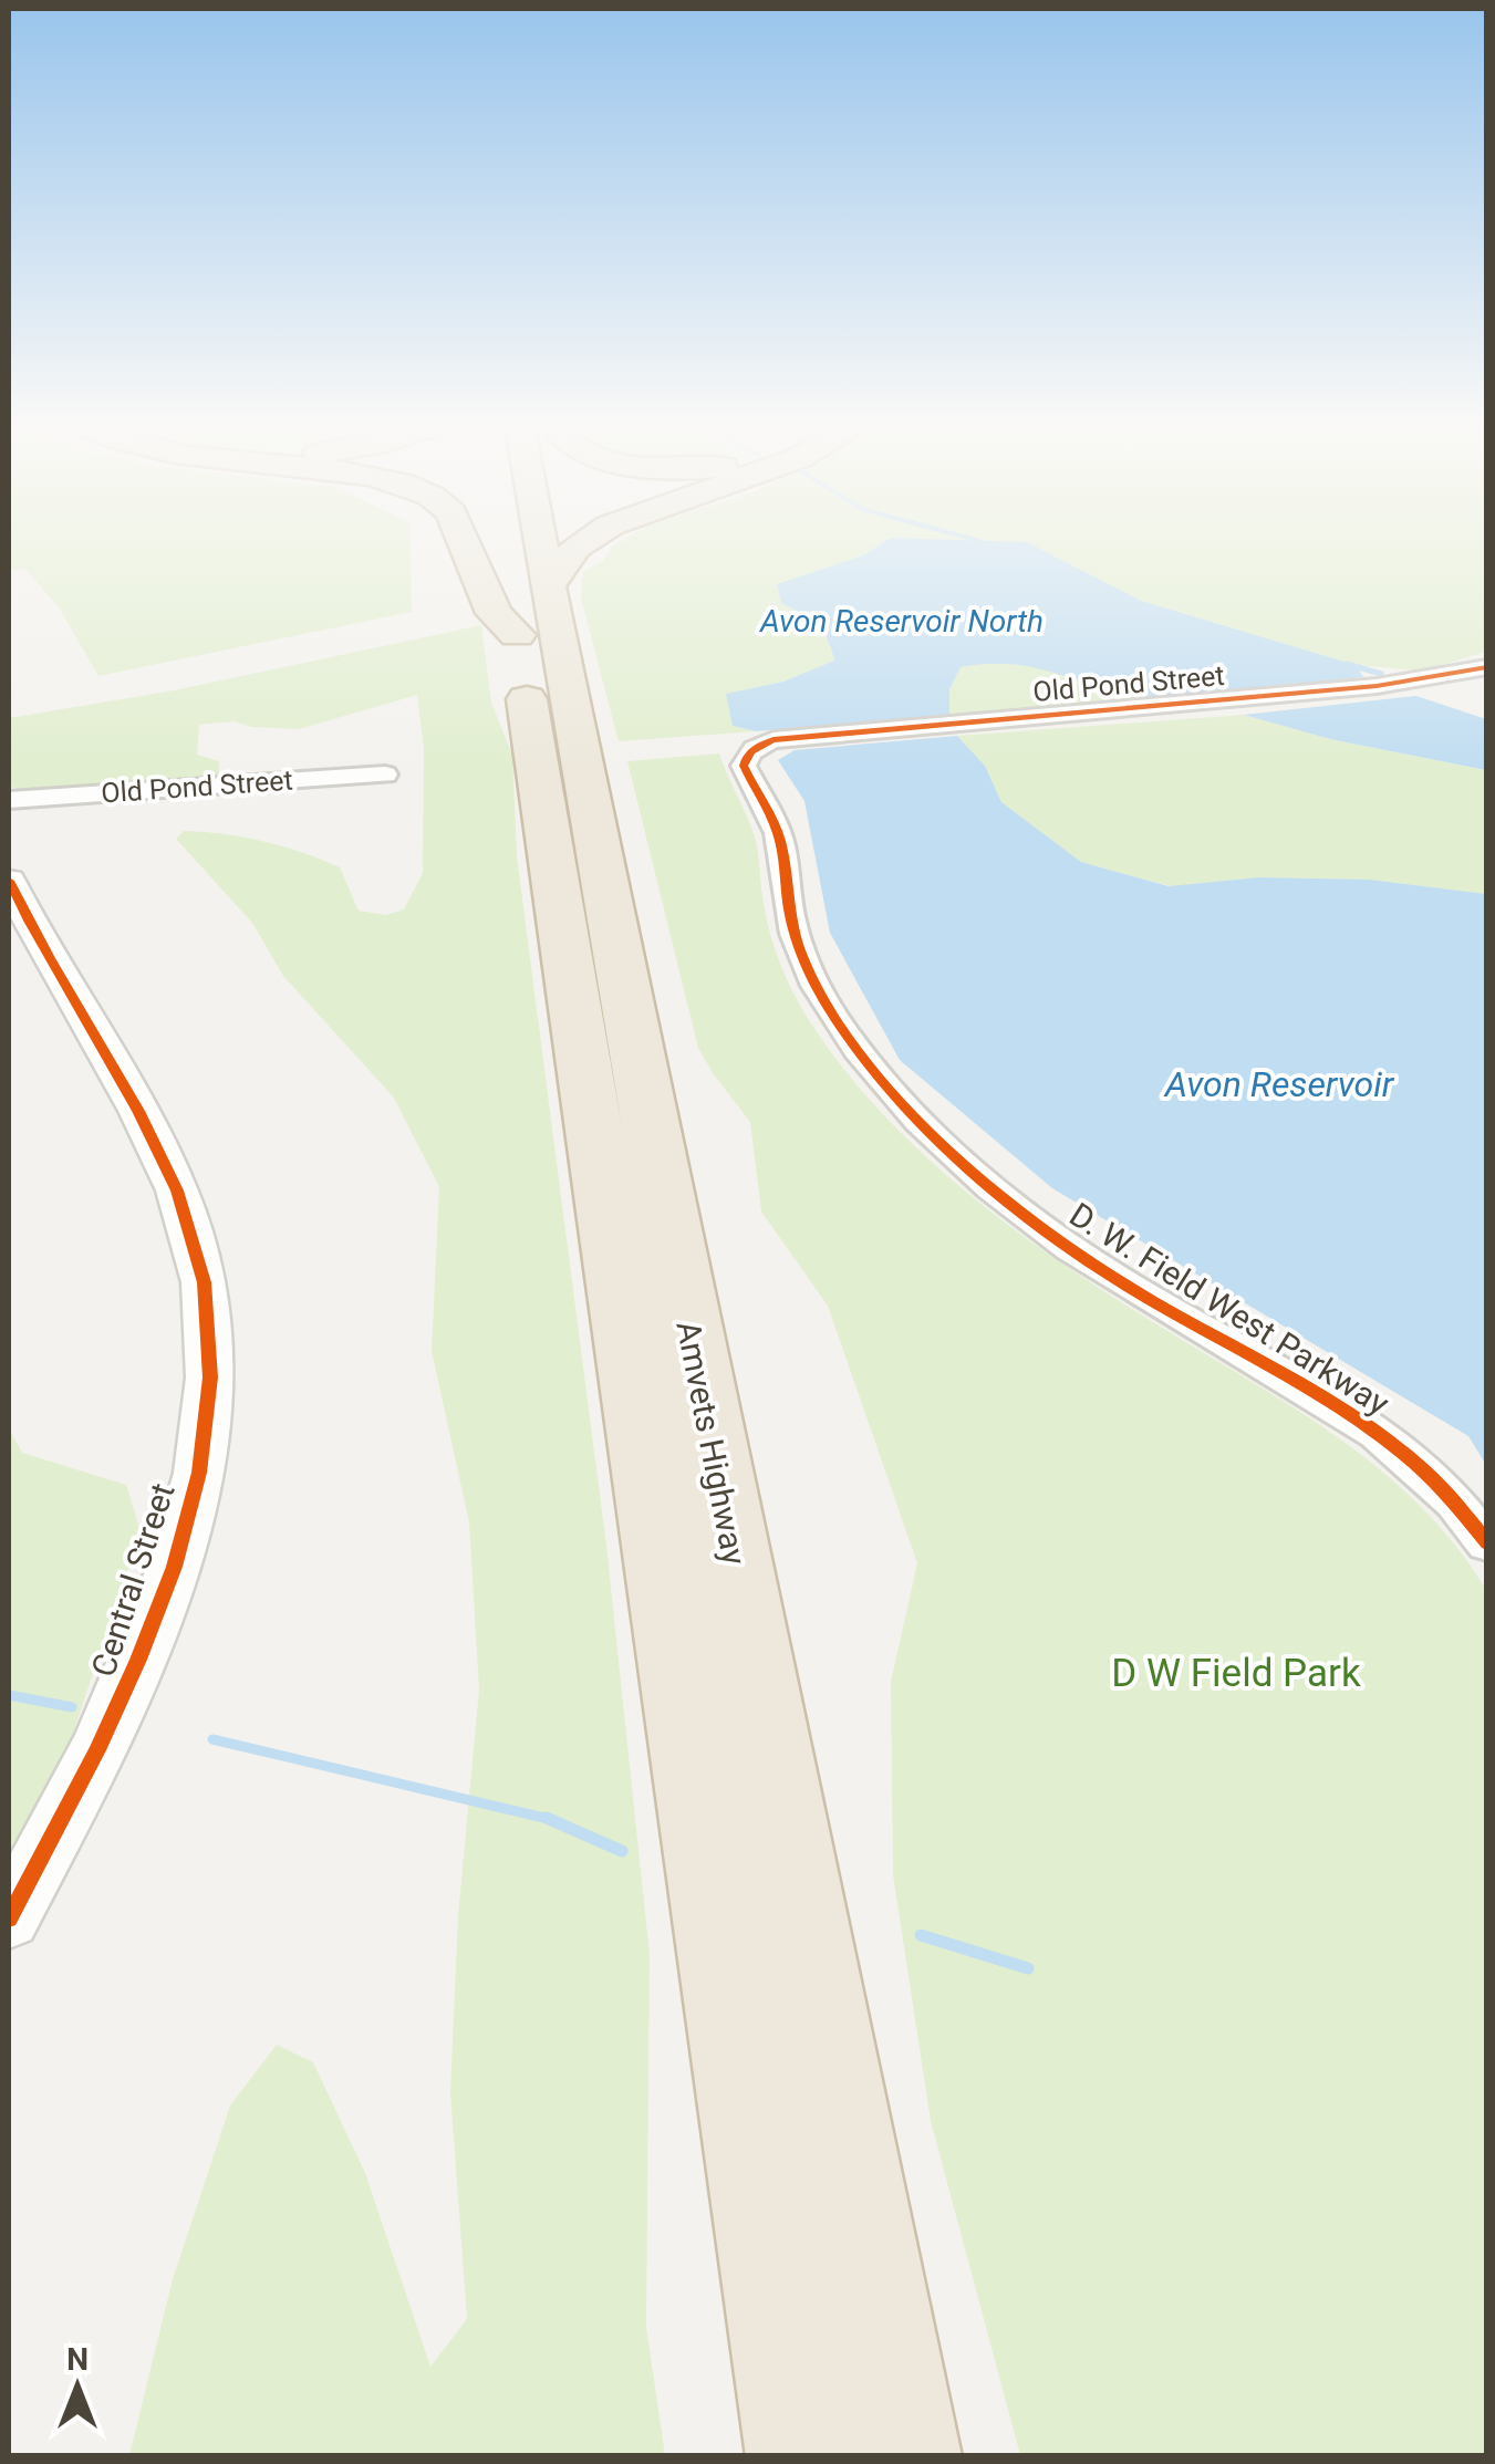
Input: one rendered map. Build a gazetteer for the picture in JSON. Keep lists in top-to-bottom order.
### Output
{
  "streets": {
    "highway": ["Amvets Highway"],
    "street": ["Old Pond Street", "D. W. Field West Parkway", "Central Street"]
  },
  "crossings": [
    ["Old Pond Street", "D. W. Field West Parkway"]
  ],
  "water": ["Avon Reservoir North", "Avon Reservoir"],
  "parks": ["D W Field Park"],
  "north": "top"
}
